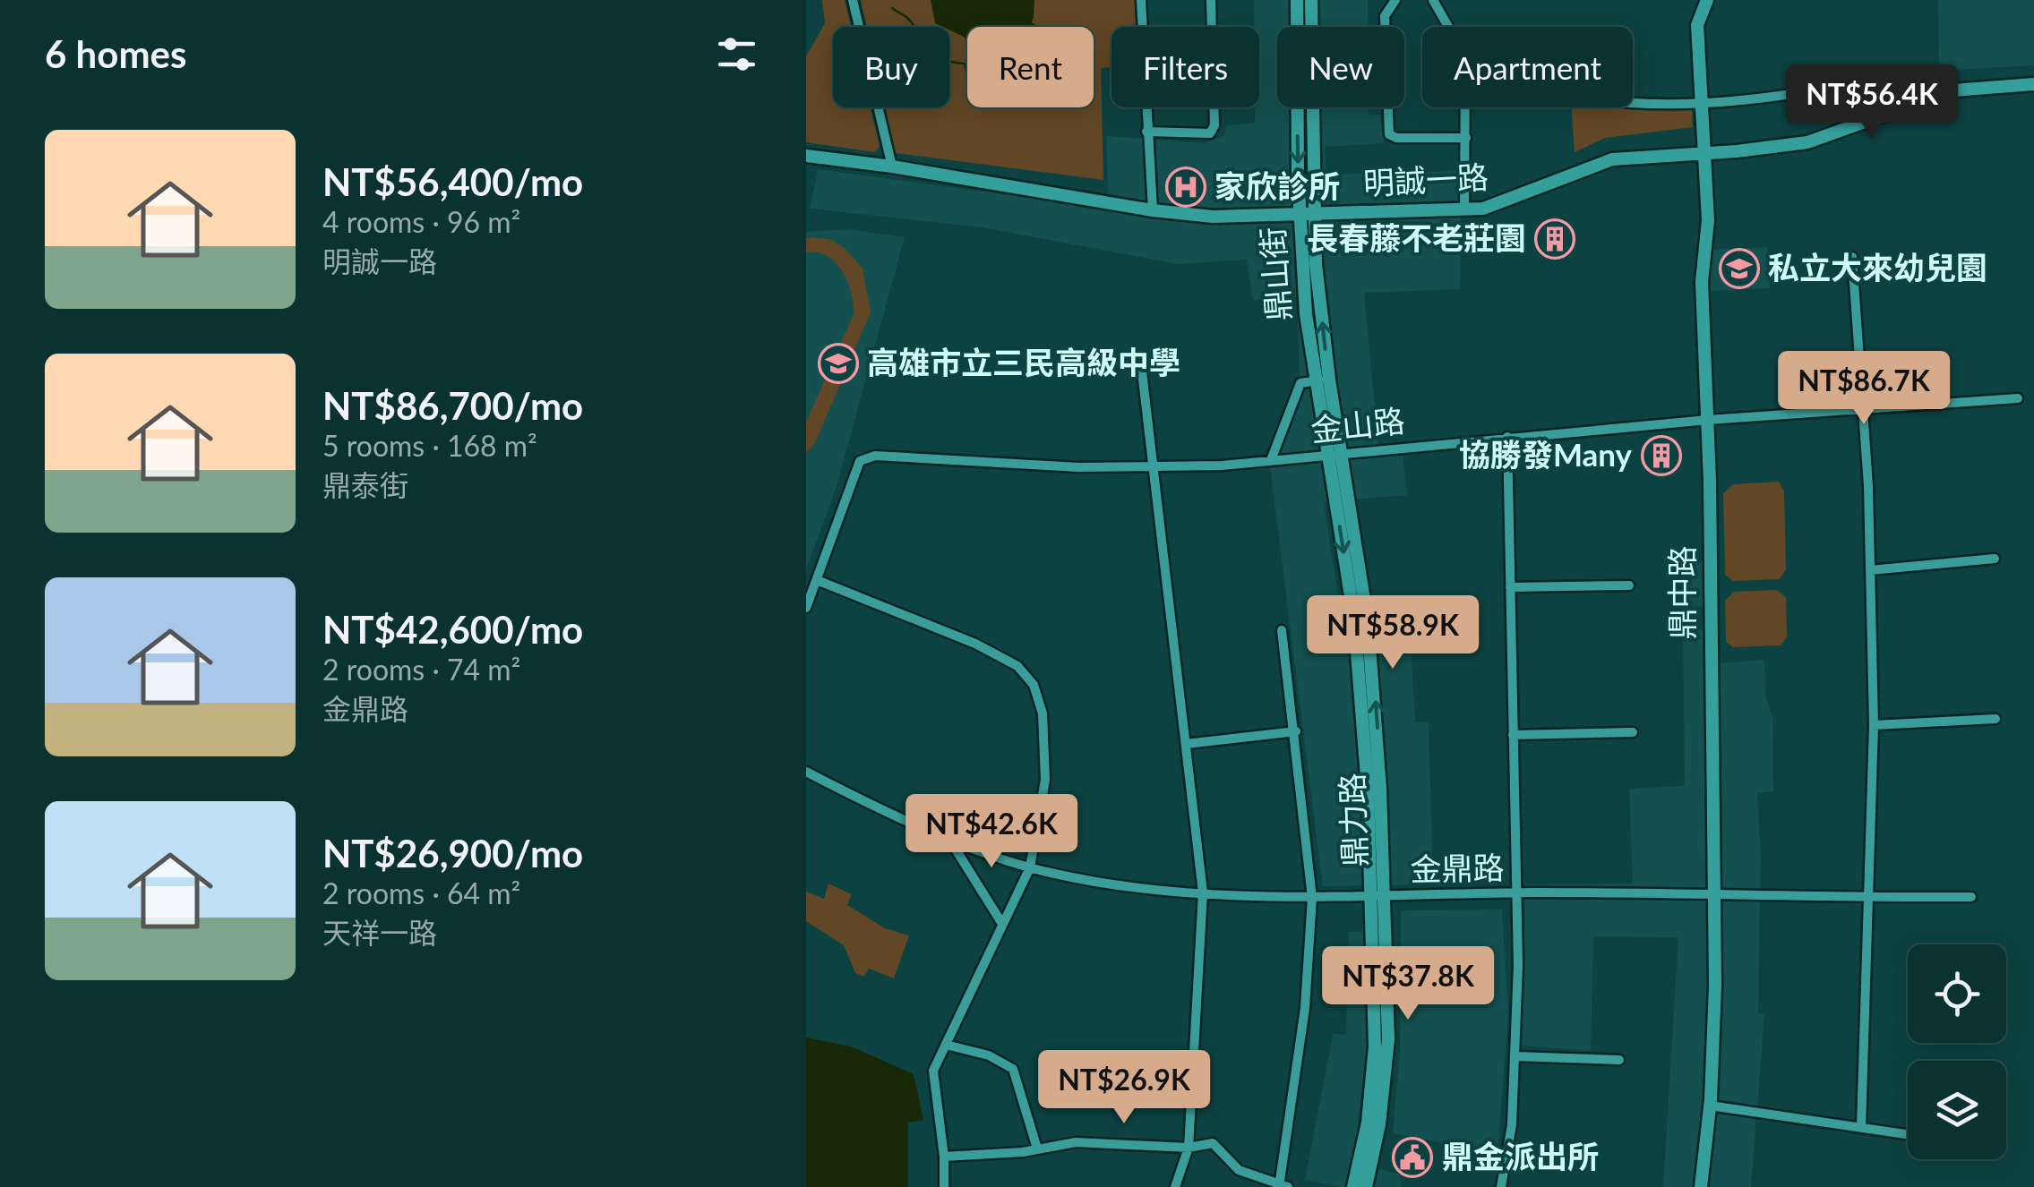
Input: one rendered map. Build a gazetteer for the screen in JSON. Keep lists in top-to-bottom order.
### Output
{
  "streets": {
    "street": [
      "明誠一路",
      "鼎山街",
      "金山路",
      "鼎中路",
      "鼎力路",
      "金鼎路"
    ]
  },
  "crossings": [
    ["明誠一路", "鼎山街"],
    ["明誠一路", "鼎中路"],
    ["鼎山街", "金山路"],
    ["鼎山街", "鼎力路"],
    ["金山路", "鼎中路"],
    ["金山路", "鼎力路"],
    ["鼎中路", "金鼎路"],
    ["鼎力路", "金鼎路"]
  ],
  "places": {
    "hospital": ["家欣診所"],
    "building": ["長春藤不老莊園", "協勝發Many"],
    "school or university": ["私立大來幼兒園", "高雄市立三民高級中學"],
    "public building": ["鼎金派出所"]
  },
  "page": {
    "heading": "6 homes",
    "chip": [
      "Buy",
      "Rent",
      "Filters",
      "New",
      "Apartment"
    ],
    "price": [
      "NT$56.4K",
      "NT$86.7K",
      "NT$58.9K",
      "NT$42.6K",
      "NT$37.8K",
      "NT$26.9K"
    ],
    "list": [
      {
        "name": "NT$56,400/mo",
        "note": "4 rooms · 96 m² · 明誠一路"
      },
      {
        "name": "NT$86,700/mo",
        "note": "5 rooms · 168 m² · 鼎泰街"
      },
      {
        "name": "NT$42,600/mo",
        "note": "2 rooms · 74 m² · 金鼎路"
      },
      {
        "name": "NT$26,900/mo",
        "note": "2 rooms · 64 m² · 天祥一路"
      }
    ]
  }
}
